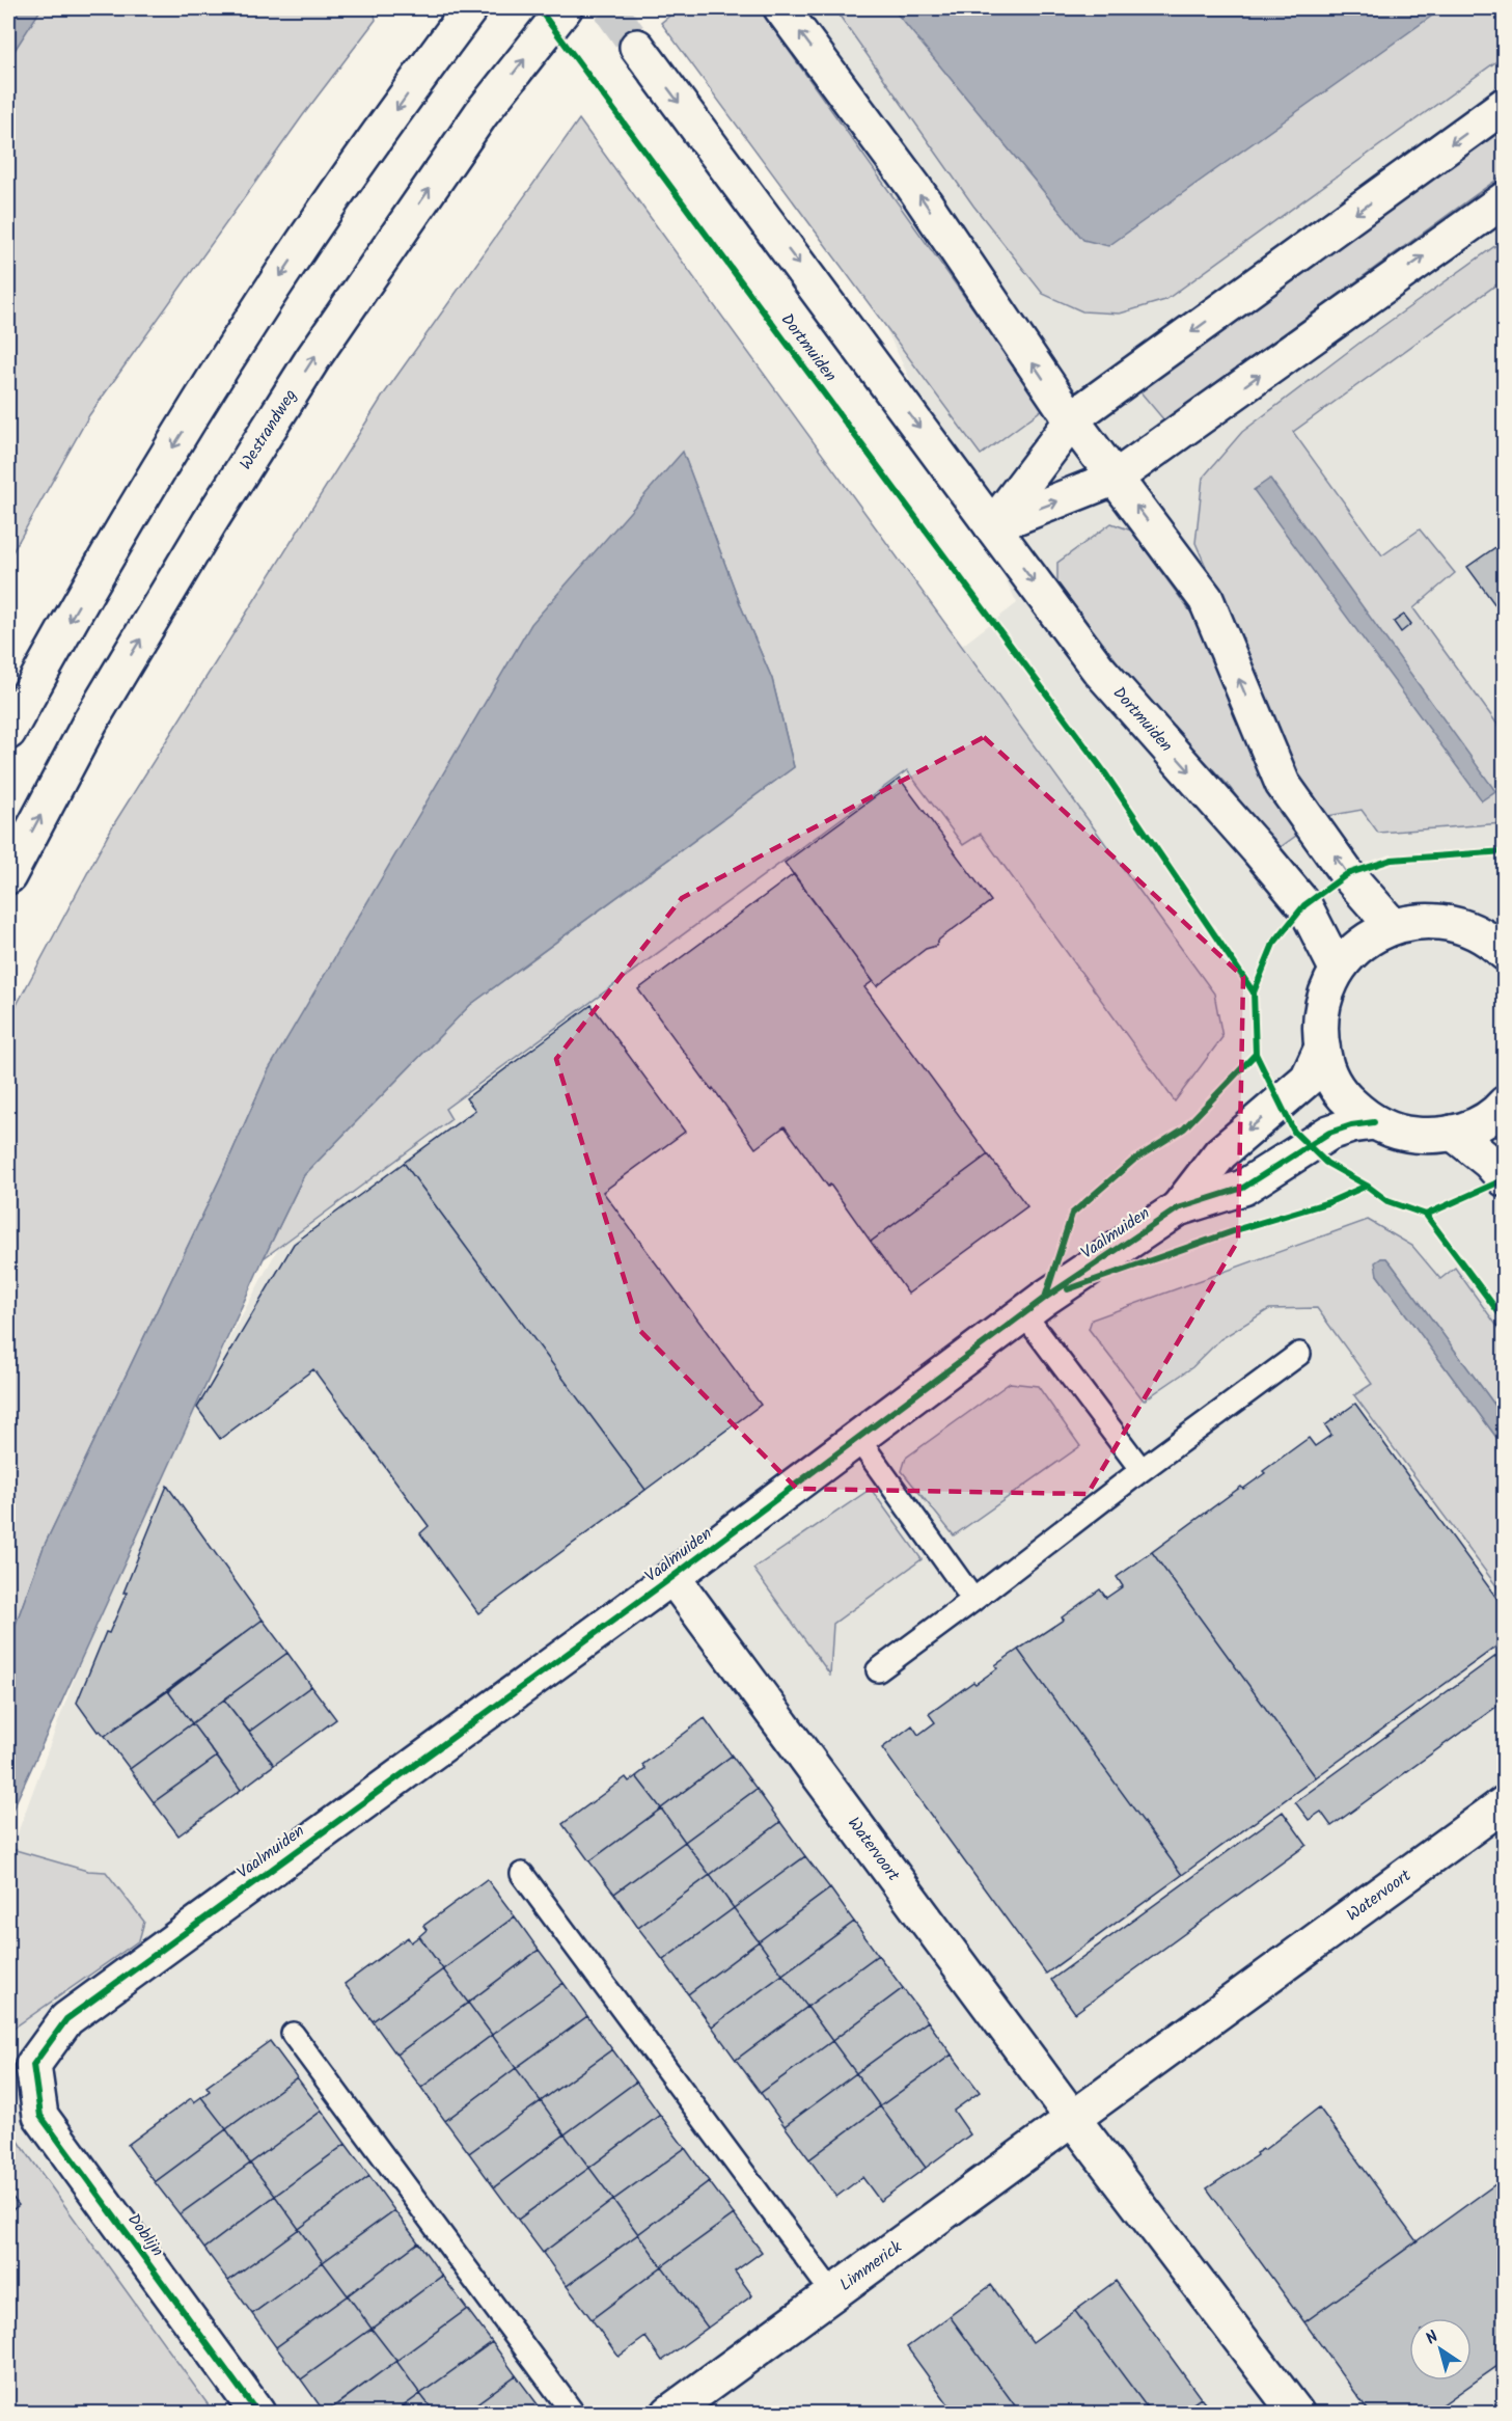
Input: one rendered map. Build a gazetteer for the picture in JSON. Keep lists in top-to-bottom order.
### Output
{
  "streets": {
    "main road": [
      "Dortmuiden",
      "Westrandweg",
      "Vaalmuiden",
      "Watervoort",
      "Doblijn",
      "Limmerick"
    ]
  },
  "crossings": [
    ["Vaalmuiden", "Watervoort"],
    ["Vaalmuiden", "Doblijn"],
    ["Watervoort", "Limmerick"]
  ],
  "north": "top left"
}
